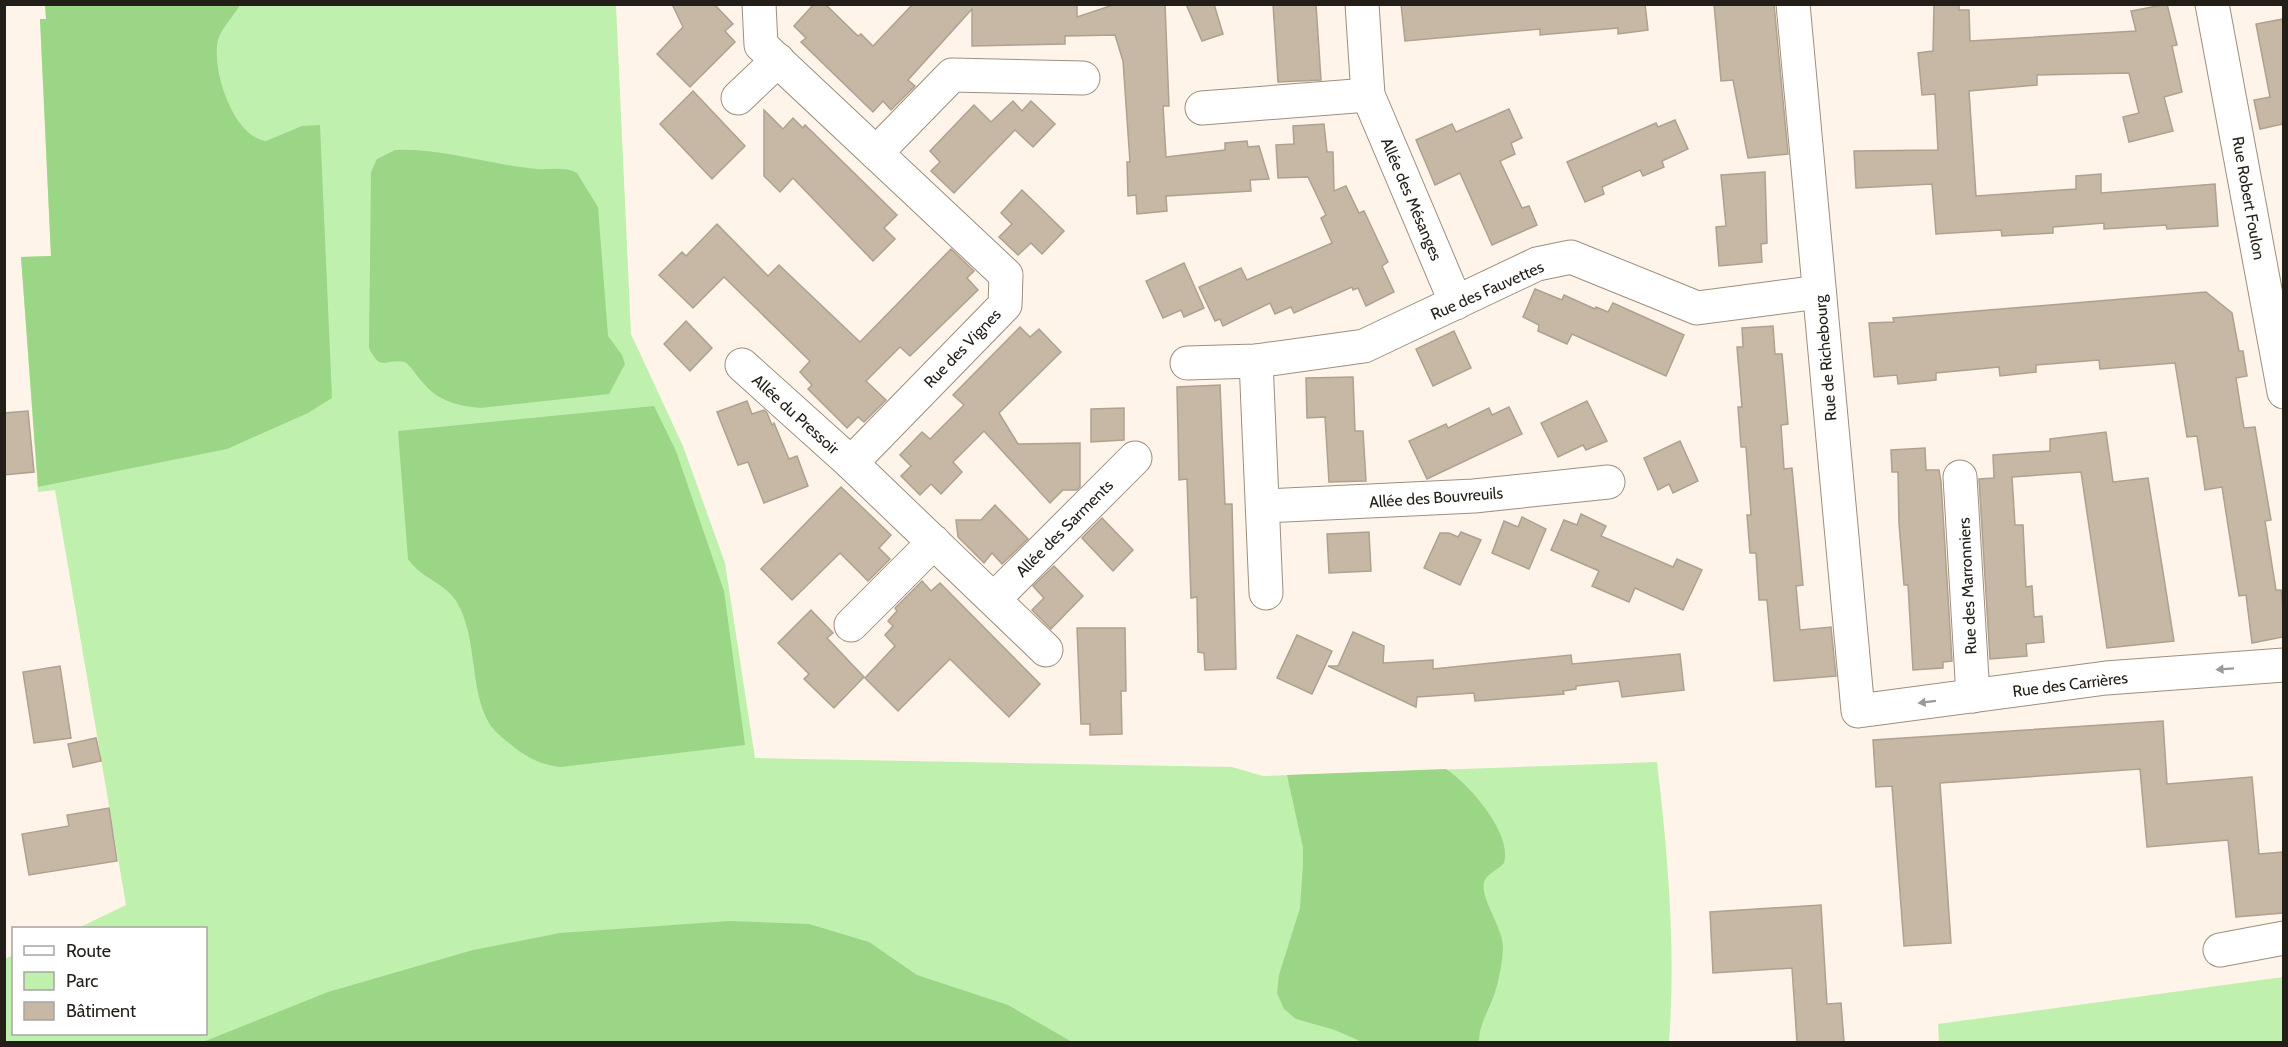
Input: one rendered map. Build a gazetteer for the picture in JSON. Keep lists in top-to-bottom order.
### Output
{
  "streets": {
    "street": [
      "Rue Robert Foulon",
      "Allée des Mésanges",
      "Rue des Fauvettes",
      "Rue des Vignes",
      "Rue de Richebourg",
      "Allée du Pressoir",
      "Allée des Bouvreuils",
      "Allée des Sarments",
      "Rue des Marronniers",
      "Rue des Carrières"
    ]
  },
  "crossings": [
    ["Allée des Mésanges", "Rue des Fauvettes"],
    ["Rue des Fauvettes", "Rue de Richebourg"],
    ["Rue des Vignes", "Allée du Pressoir"],
    ["Rue de Richebourg", "Rue des Carrières"],
    ["Rue des Marronniers", "Rue des Carrières"]
  ],
  "one_way": ["Rue des Carrières"],
  "legend": ["Route", "Parc", "Bâtiment"]
}
